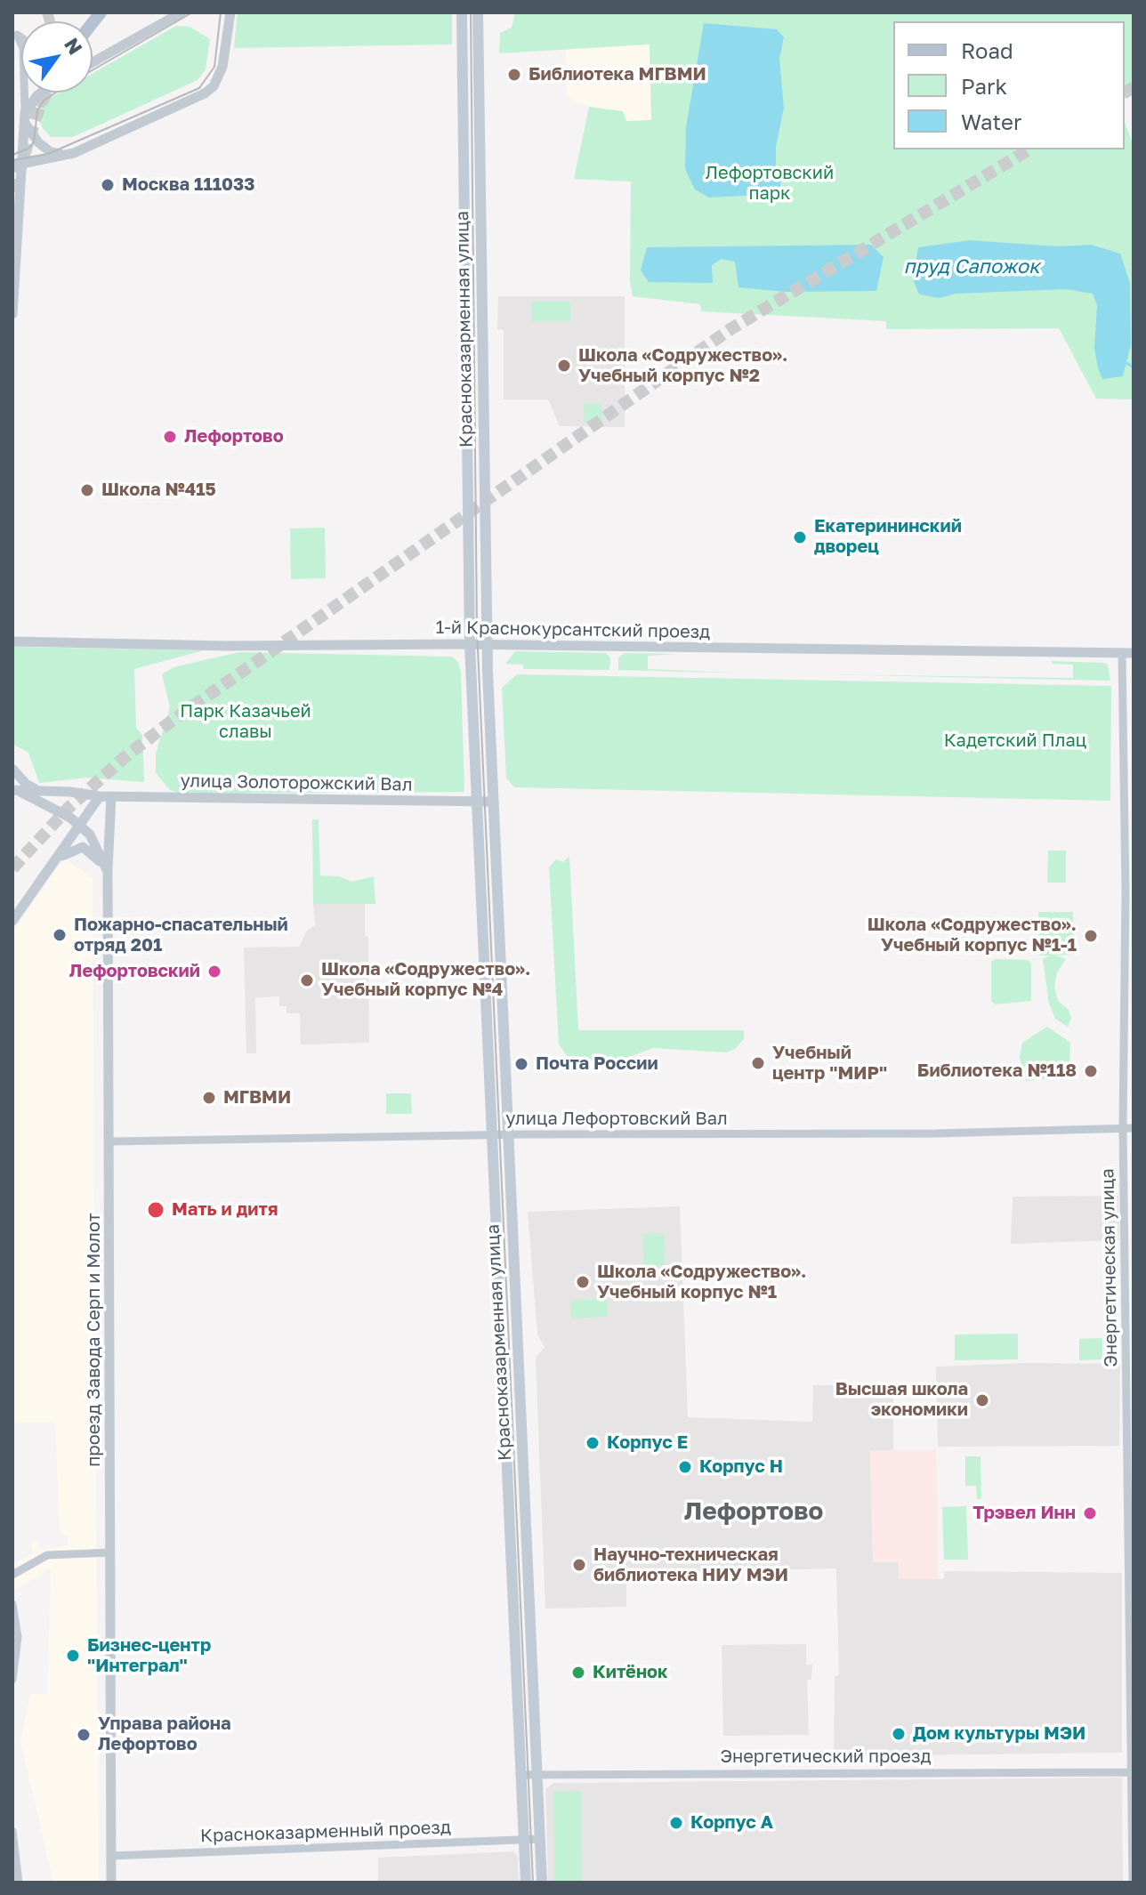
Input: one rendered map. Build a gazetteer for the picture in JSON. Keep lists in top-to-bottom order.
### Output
{
  "streets": {
    "main road": ["Красноказарменная улица"],
    "street": [
      "1-й Краснокурсантский проезд",
      "улица Золоторожский Вал",
      "улица Лефортовский Вал",
      "Энергетическая улица",
      "проезд Завода Серп и Молот",
      "Энергетический проезд",
      "Красноказарменный проезд"
    ]
  },
  "crossings": [
    ["Красноказарменная улица", "1-й Краснокурсантский проезд"],
    ["Красноказарменная улица", "улица Золоторожский Вал"],
    ["Красноказарменная улица", "улица Лефортовский Вал"],
    ["Красноказарменная улица", "Энергетический проезд"],
    ["Красноказарменная улица", "Красноказарменный проезд"],
    ["1-й Краснокурсантский проезд", "Энергетическая улица"],
    ["улица Золоторожский Вал", "проезд Завода Серп и Молот"],
    ["улица Лефортовский Вал", "Энергетическая улица"],
    ["улица Лефортовский Вал", "проезд Завода Серп и Молот"],
    ["Энергетическая улица", "Энергетический проезд"],
    ["проезд Завода Серп и Молот", "Красноказарменный проезд"]
  ],
  "districts": ["Лефортово"],
  "water": ["пруд Сапожок"],
  "parks": ["Лефортовский парк", "Парк Казачьей славы", "Кадетский Плац"],
  "places": [
    "Библиотека МГВМИ",
    "Москва 111033",
    "Школа «Содружество». Учебный корпус №2",
    "Лефортово",
    "Школа №415",
    "Екатерининский дворец",
    "Пожарно-спасательный отряд 201",
    "Школа «Содружество». Учебный корпус №1-1",
    "Лефортовский",
    "Школа «Содружество». Учебный корпус №4",
    "Учебный центр \"МИР\"",
    "Почта России",
    "Библиотека №118",
    "МГВМИ",
    "Мать и дитя",
    "Школа «Содружество». Учебный корпус №1",
    "Высшая школа экономики",
    "Корпус Е",
    "Корпус Н",
    "Трэвел Инн",
    "Научно-техническая библиотека НИУ МЭИ",
    "Бизнес-центр \"Интеграл\"",
    "Китёнок",
    "Дом культуры МЭИ",
    "Управа района Лефортово",
    "Корпус А"
  ],
  "legend": ["Road", "Park", "Water"],
  "north": "top right"
}
